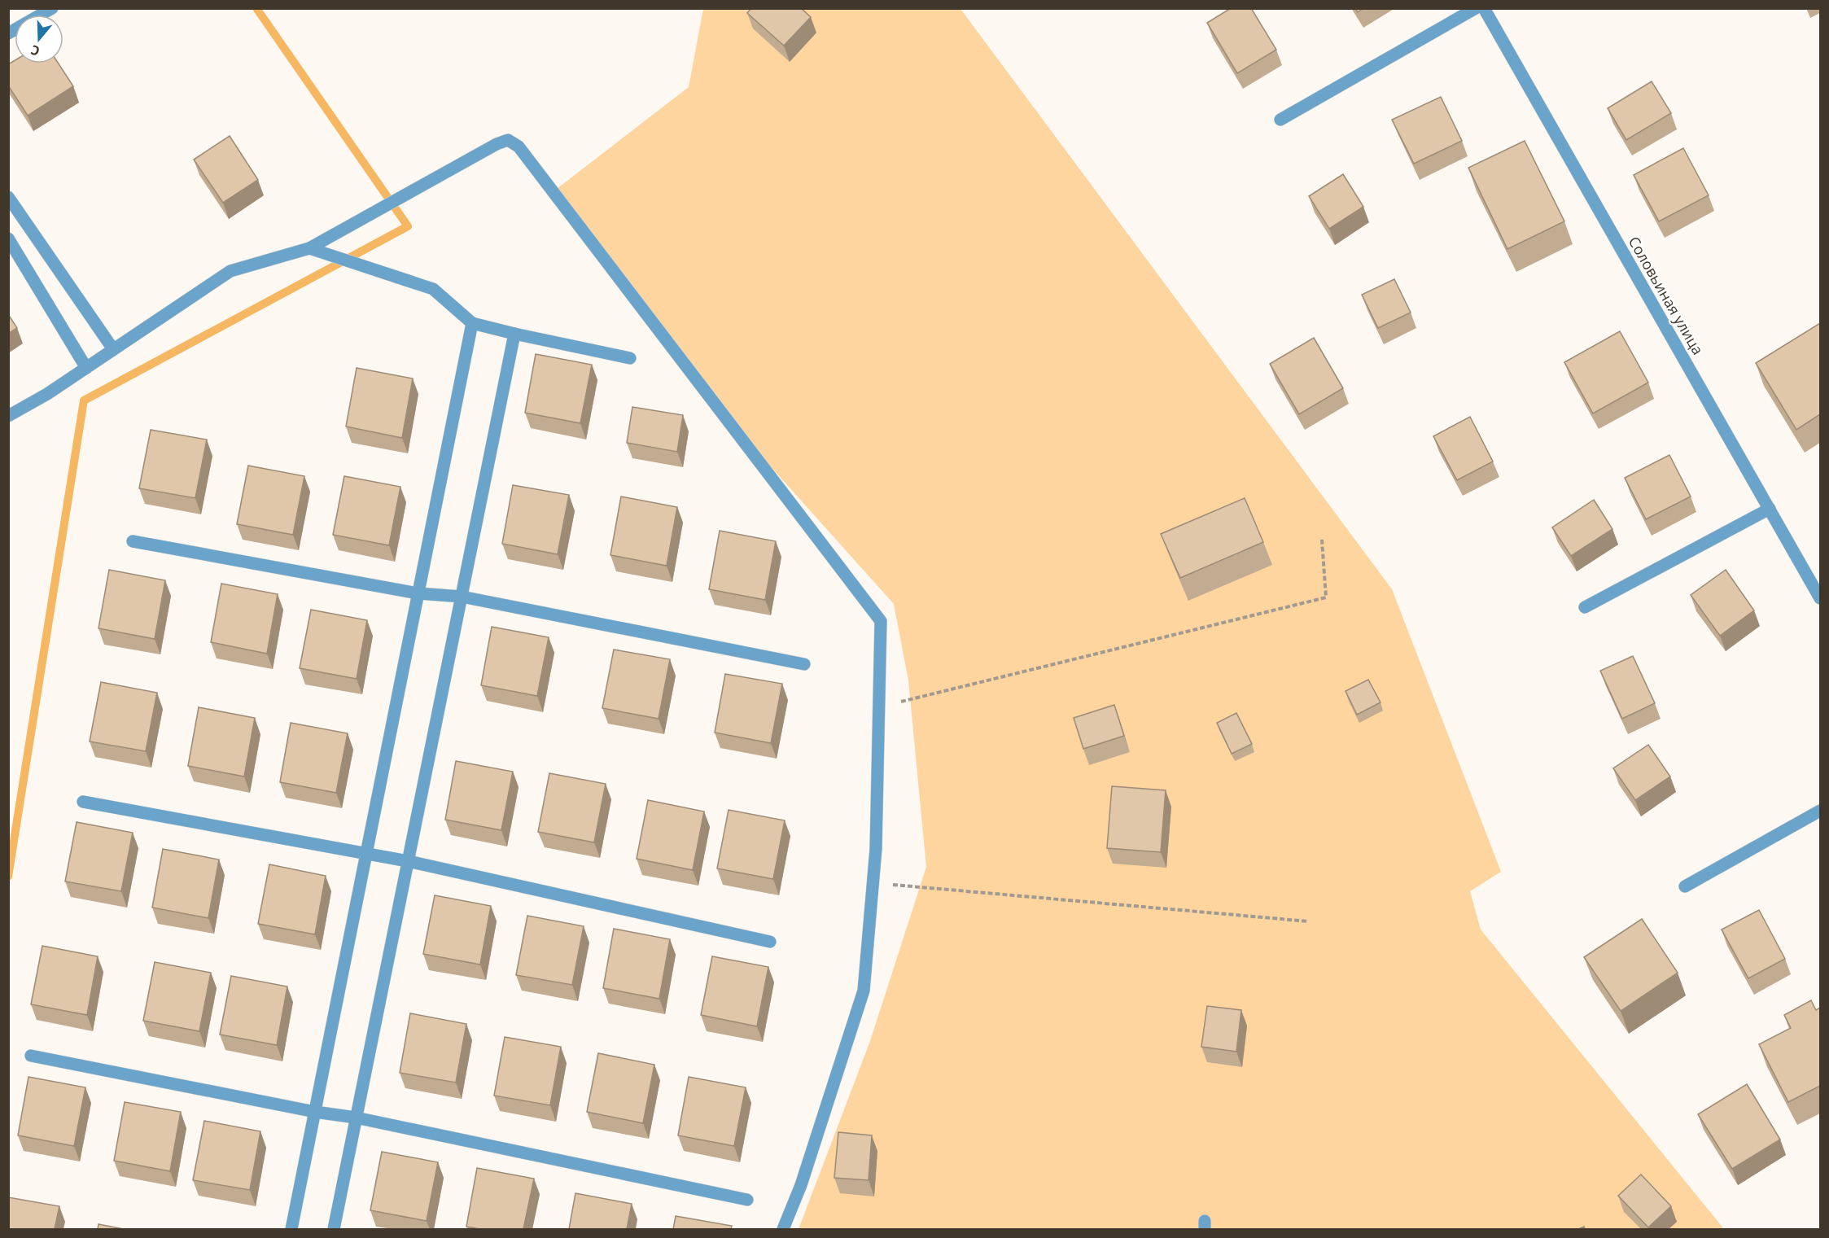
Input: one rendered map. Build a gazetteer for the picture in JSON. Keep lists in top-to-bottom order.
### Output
{
  "streets": {
    "lane": ["Соловьиная улица"]
  },
  "north": "bottom"
}
